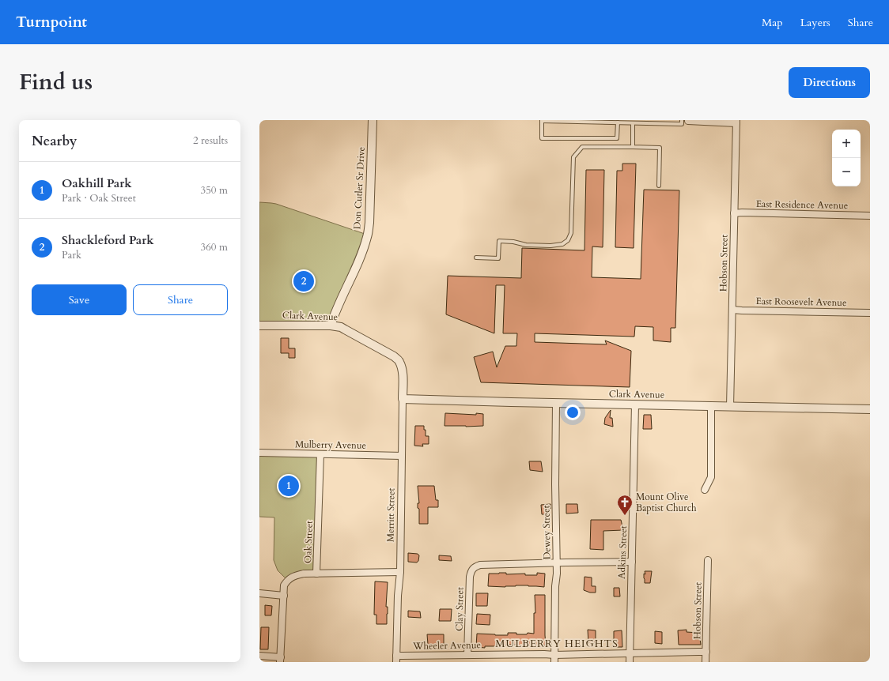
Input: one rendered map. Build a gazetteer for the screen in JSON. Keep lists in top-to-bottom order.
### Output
{
  "streets": {
    "street": [
      "Don Cutler Sr Drive",
      "East Residence Avenue",
      "Hobson Street",
      "East Roosevelt Avenue",
      "Clark Avenue",
      "Mulberry Avenue",
      "Merritt Street",
      "Dewey Street",
      "Oak Street",
      "Adkins Street",
      "Clay Street",
      "Wheeler Avenue"
    ]
  },
  "crossings": [
    ["Don Cutler Sr Drive", "Clark Avenue"],
    ["East Residence Avenue", "Hobson Street"],
    ["Hobson Street", "East Roosevelt Avenue"],
    ["Hobson Street", "Clark Avenue"],
    ["Hobson Street", "Wheeler Avenue"],
    ["Clark Avenue", "Merritt Street"],
    ["Clark Avenue", "Dewey Street"],
    ["Clark Avenue", "Adkins Street"],
    ["Mulberry Avenue", "Merritt Street"],
    ["Mulberry Avenue", "Oak Street"],
    ["Merritt Street", "Wheeler Avenue"],
    ["Dewey Street", "Clay Street"],
    ["Dewey Street", "Wheeler Avenue"],
    ["Adkins Street", "Wheeler Avenue"],
    ["Clay Street", "Wheeler Avenue"]
  ],
  "districts": ["MULBERRY HEIGHTS"],
  "places": {
    "church": ["Mount Olive Baptist Church"]
  },
  "page": {
    "header": "Turnpoint",
    "nav": ["Map", "Layers", "Share"],
    "title": "Find us",
    "buttons": [
      "Directions",
      ["Save", "Share"]
    ],
    "heading": ["Nearby", "2 results"],
    "map_buttons": ["+", "−"],
    "list": [
      {
        "mark": "1",
        "name": "Oakhill Park",
        "note": "Park · Oak Street",
        "value": "350 m"
      },
      {
        "mark": "2",
        "name": "Shackleford Park",
        "note": "Park",
        "value": "360 m"
      }
    ],
    "pins": ["2", "1"]
  }
}
